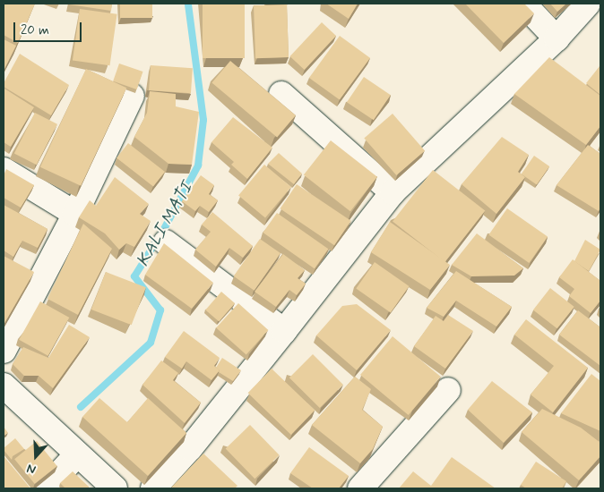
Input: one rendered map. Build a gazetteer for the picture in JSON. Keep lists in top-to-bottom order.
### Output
{
  "water": ["KALI MATI"],
  "scale_bar": "20 m",
  "north": "bottom"
}
